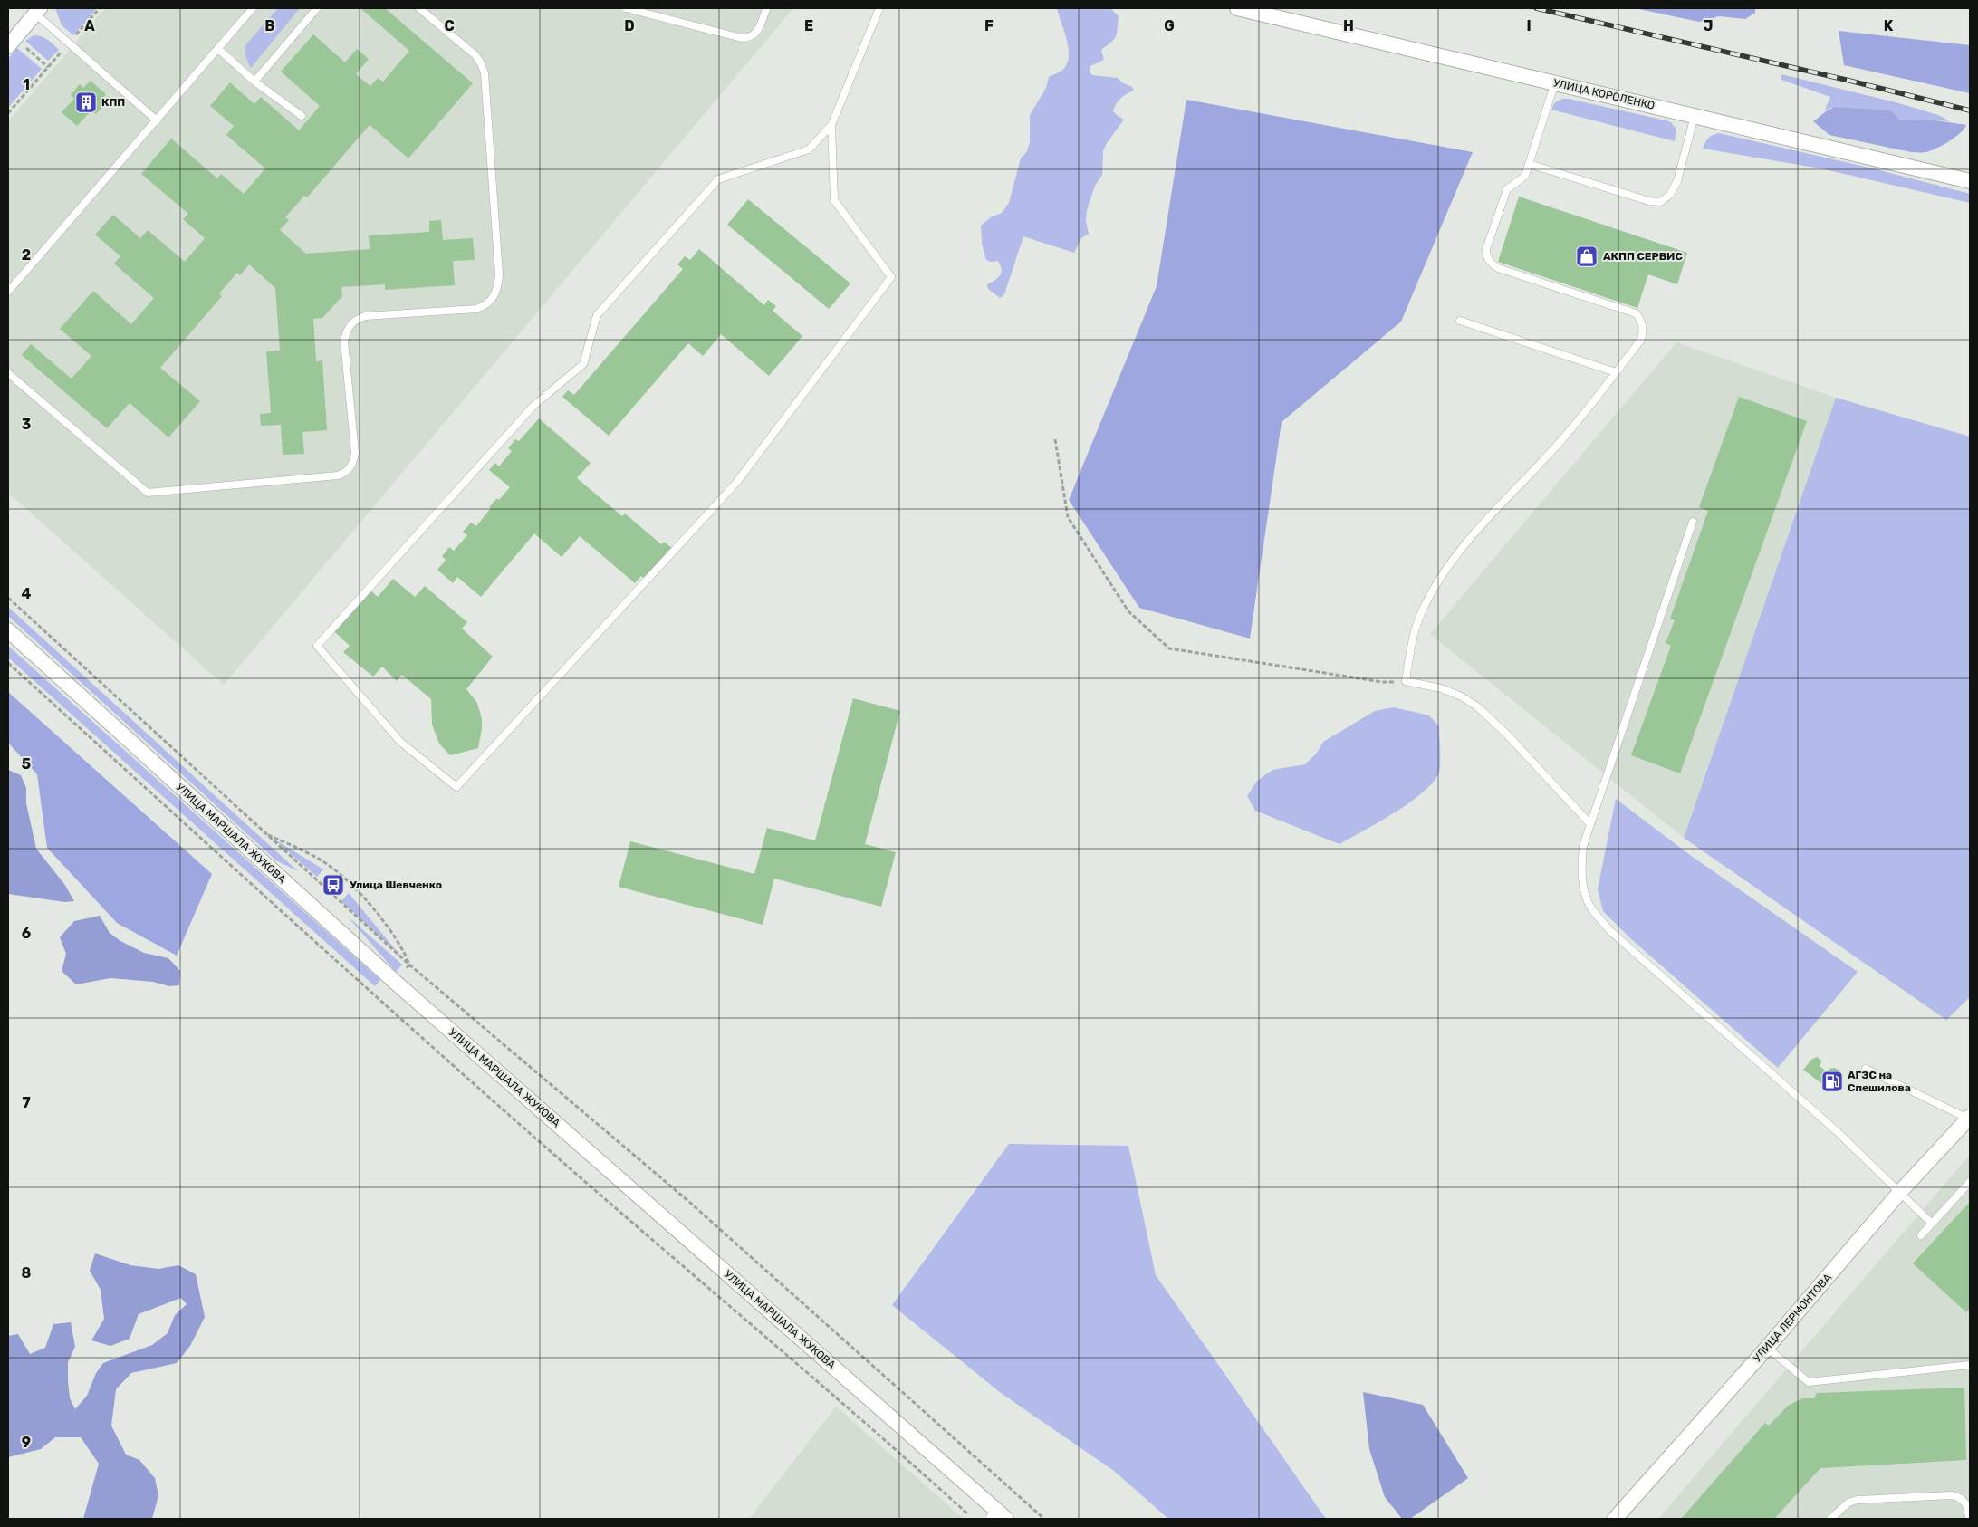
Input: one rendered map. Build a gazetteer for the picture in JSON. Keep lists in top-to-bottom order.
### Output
{
  "streets": {
    "street": ["УЛИЦА КОРОЛЕНКО", "УЛИЦА МАРШАЛА ЖУКОВА", "УЛИЦА ЛЕРМОНТОВА"]
  },
  "places": {
    "building": ["КПП"],
    "shop": ["АКПП СЕРВИС"],
    "bus stop": ["Улица Шевченко"],
    "fuel station": ["АГЗС на Спешилова"]
  },
  "grid": {
    "columns": [
      "A",
      "B",
      "C",
      "D",
      "E",
      "F",
      "G",
      "H",
      "I",
      "J",
      "K"
    ],
    "rows": [
      "1",
      "2",
      "3",
      "4",
      "5",
      "6",
      "7",
      "8",
      "9"
    ]
  }
}
